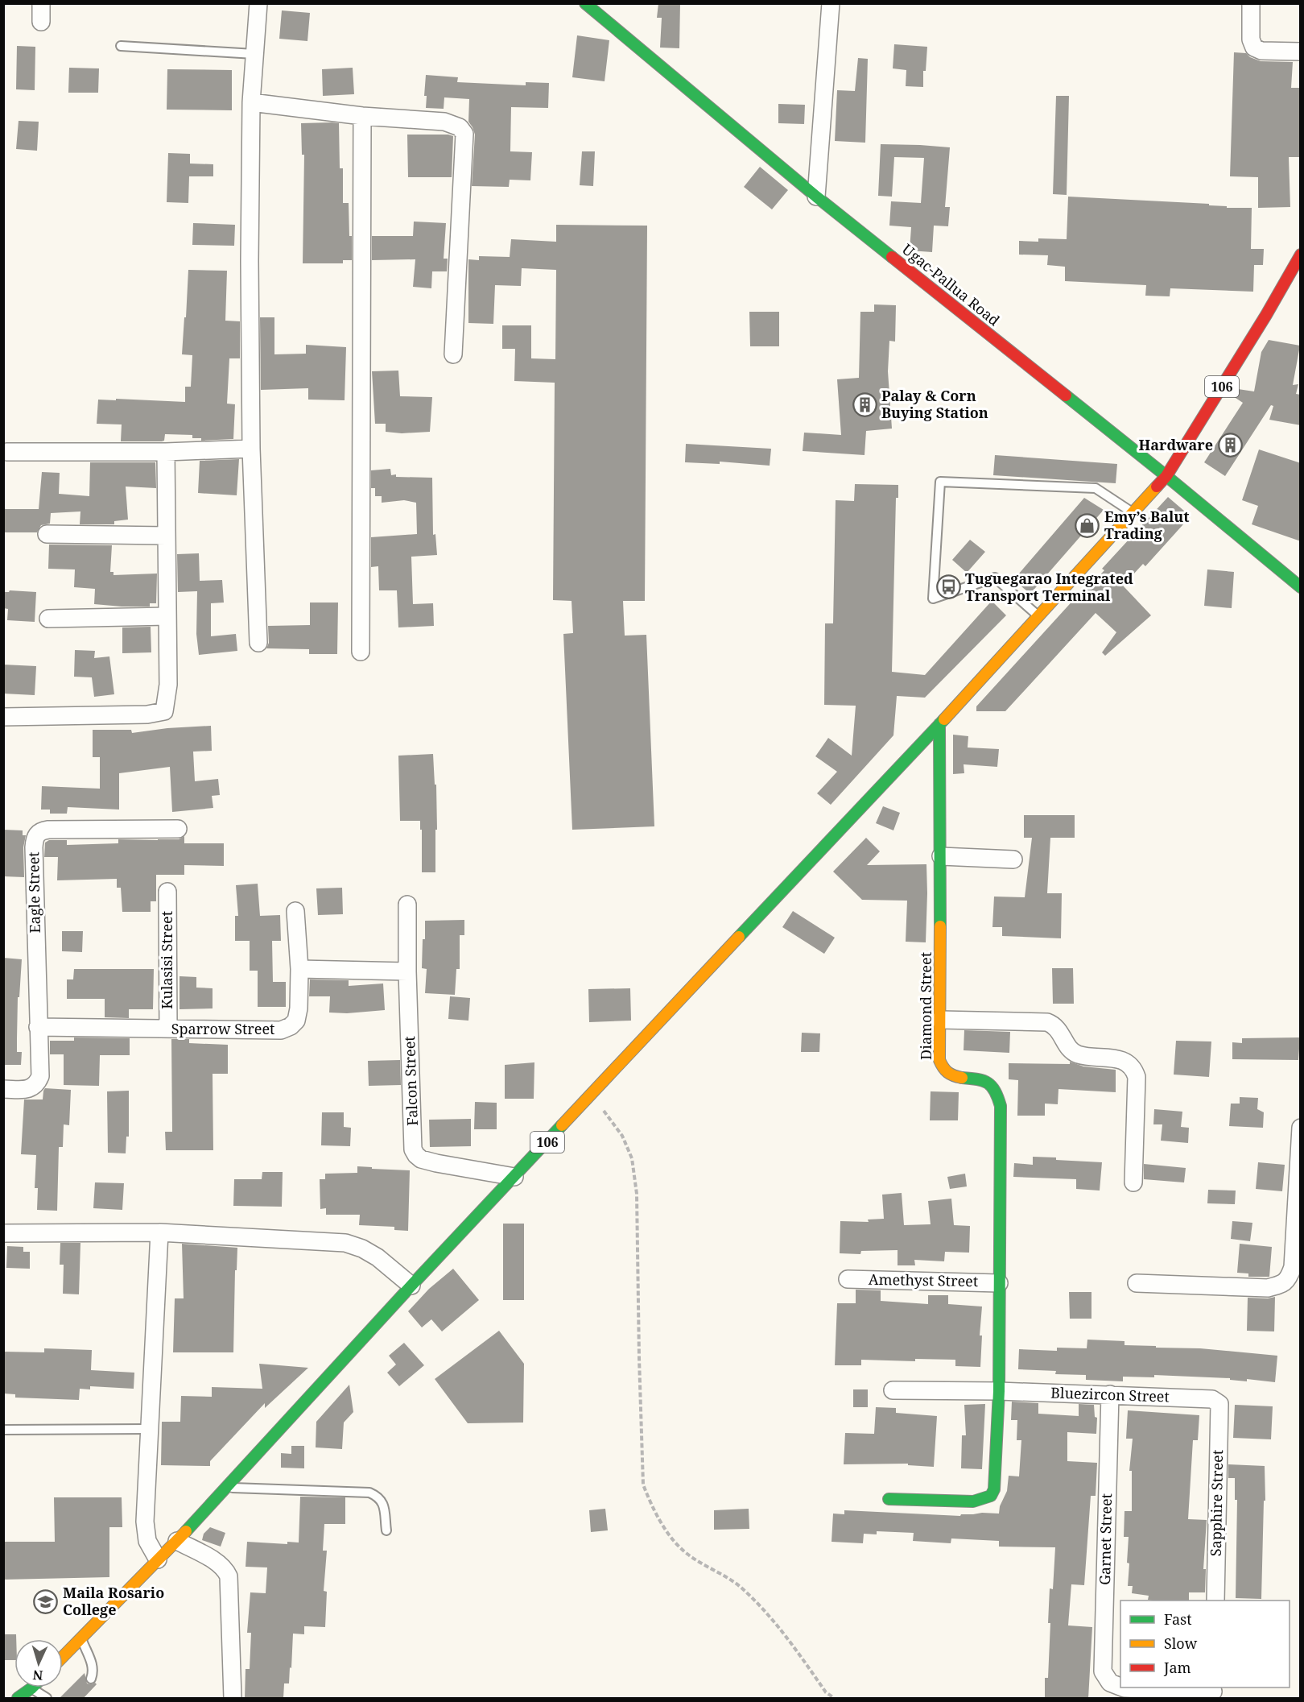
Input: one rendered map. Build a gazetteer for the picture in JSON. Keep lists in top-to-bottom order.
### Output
{
  "streets": {
    "main road": ["Ugac-Pallua Road", "106", "Diamond Street"],
    "street": [
      "Eagle Street",
      "Kulasisi Street",
      "Sparrow Street",
      "Falcon Street",
      "Amethyst Street",
      "Bluezircon Street",
      "Sapphire Street",
      "Garnet Street"
    ]
  },
  "crossings": [
    ["Ugac-Pallua Road", "106"],
    ["106", "Diamond Street"],
    ["106", "Falcon Street"],
    ["Eagle Street", "Sparrow Street"],
    ["Kulasisi Street", "Sparrow Street"],
    ["Diamond Street", "Amethyst Street"],
    ["Diamond Street", "Bluezircon Street"],
    ["Bluezircon Street", "Sapphire Street"],
    ["Bluezircon Street", "Garnet Street"]
  ],
  "places": {
    "building": ["Palay & Corn Buying Station", "Hardware"],
    "shop": ["Emy’s Balut Trading"],
    "bus stop": ["Tuguegarao Integrated Transport Terminal"],
    "school or university": ["Maila Rosario College"]
  },
  "legend": ["Fast", "Slow", "Jam"],
  "north": "bottom"
}
